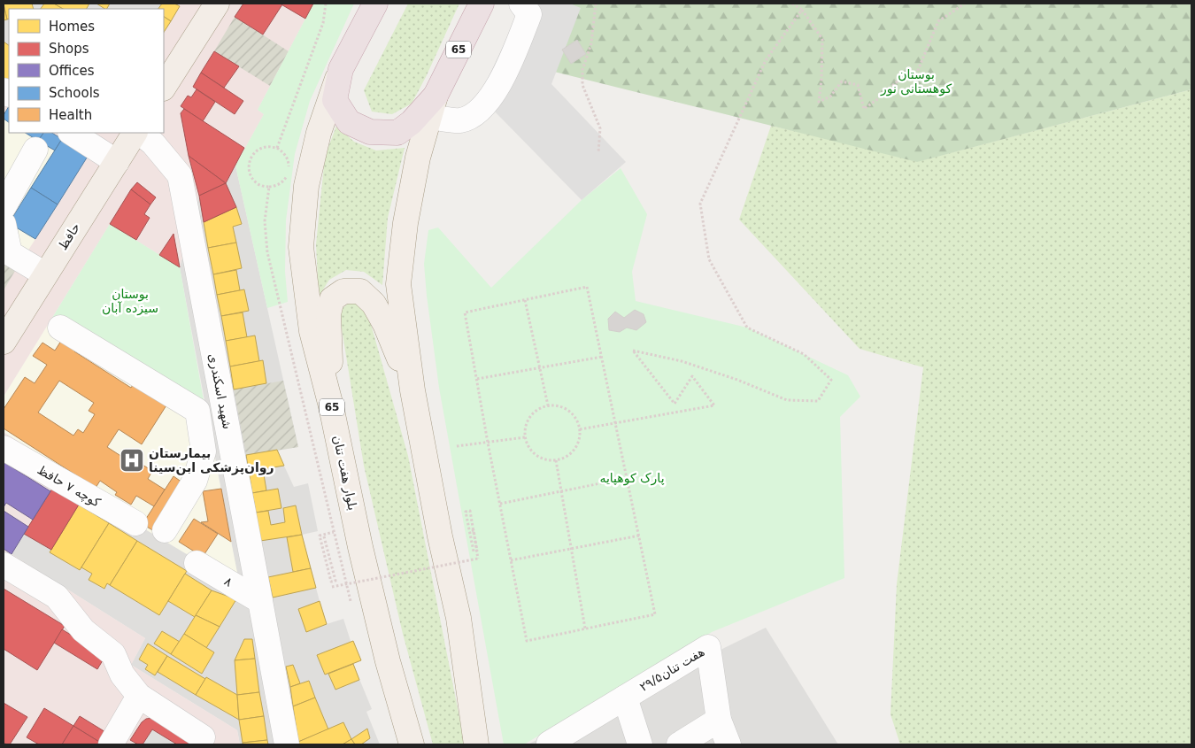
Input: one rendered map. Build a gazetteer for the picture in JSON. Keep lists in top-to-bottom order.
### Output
{
  "streets": {
    "highway": ["65"],
    "main road": ["حافظ", "بلوار هفت تنان"],
    "street": [
      "شهید اسکندری",
      "کوچه ۷ حافظ",
      "۸",
      "۲۹/۵هفت تنان"
    ]
  },
  "crossings": [
    ["65", "بلوار هفت تنان"],
    ["شهید اسکندری", "۸"]
  ],
  "parks": ["بوستان کوهستانی نور", "بوستان سیزده آبان", "پارک کوهپایه"],
  "places": {
    "hospital": ["بیمارستان روان‌پزشکی ابن‌سینا"]
  },
  "legend": [
    "Homes",
    "Shops",
    "Offices",
    "Schools",
    "Health"
  ]
}
